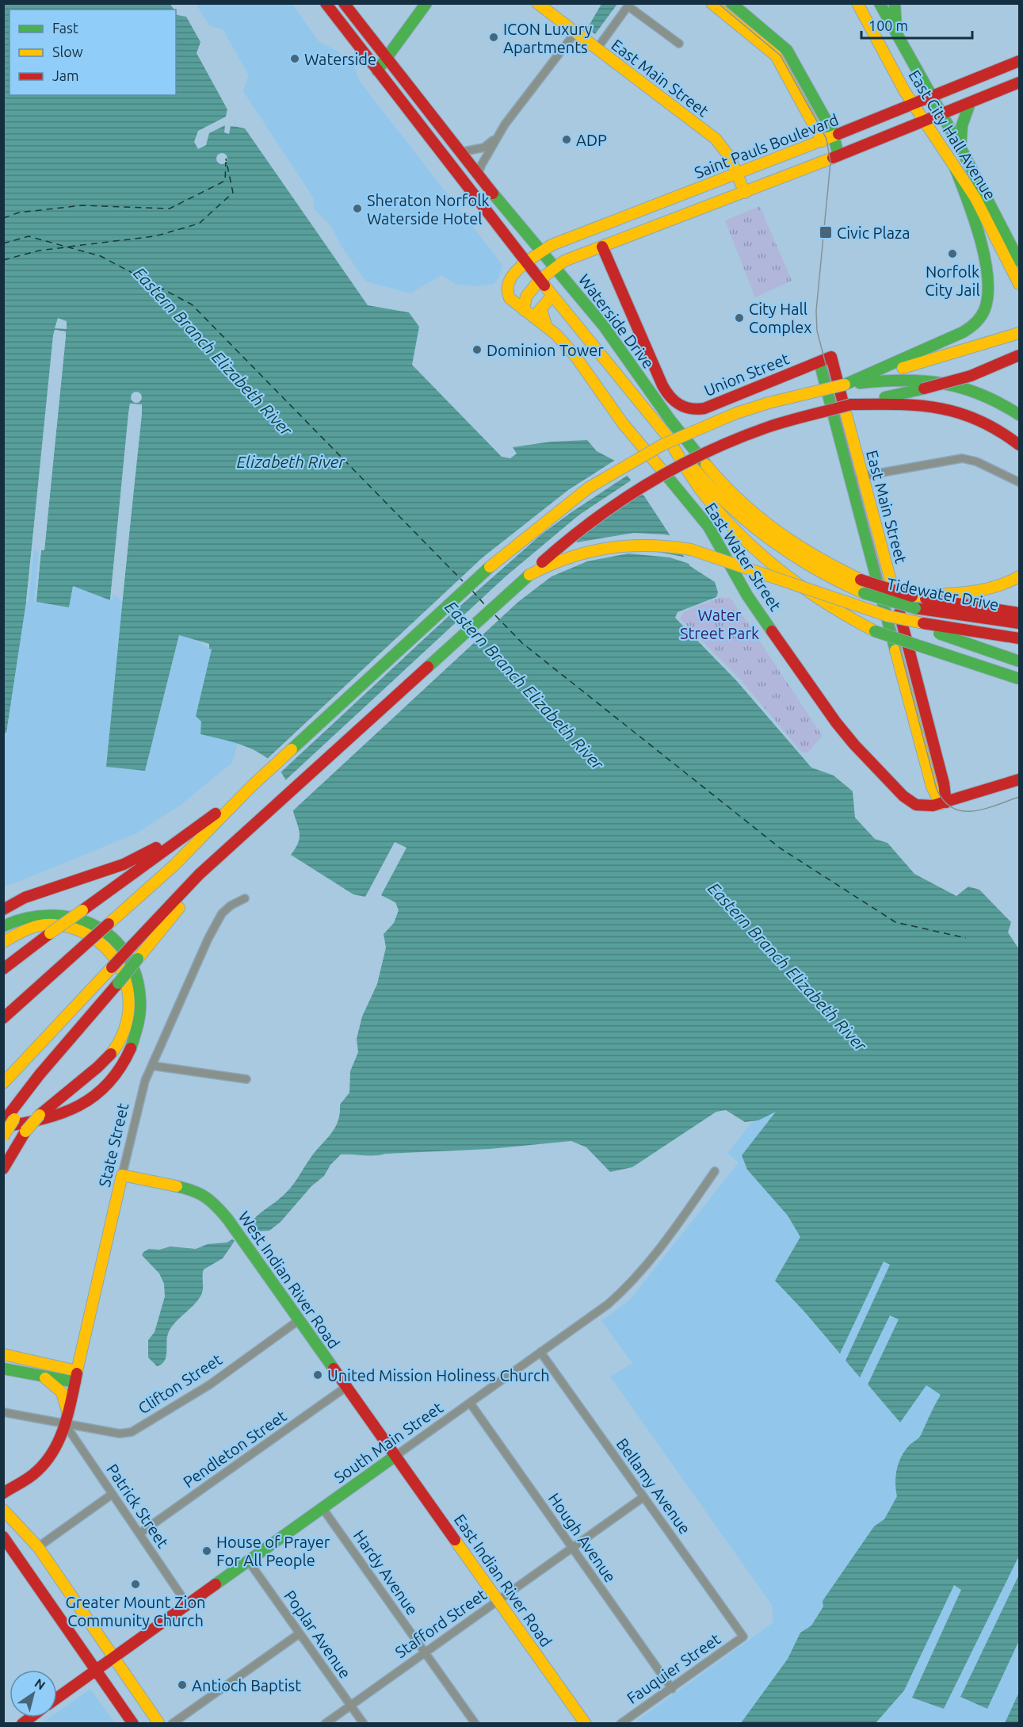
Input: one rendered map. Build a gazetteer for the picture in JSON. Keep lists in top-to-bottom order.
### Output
{
  "streets": {
    "main road": [
      "East Main Street",
      "East City Hall Avenue",
      "Saint Pauls Boulevard",
      "Waterside Drive",
      "Union Street",
      "East Water Street",
      "Tidewater Drive",
      "State Street",
      "West Indian River Road",
      "South Main Street",
      "East Indian River Road"
    ],
    "street": [
      "Clifton Street",
      "Pendleton Street",
      "Bellamy Avenue",
      "Patrick Street",
      "Hough Avenue",
      "Hardy Avenue",
      "Stafford Street",
      "Poplar Avenue",
      "Fauquier Street"
    ]
  },
  "crossings": [
    ["East Main Street", "Saint Pauls Boulevard"],
    ["East Main Street", "Union Street"],
    ["East Main Street", "East Water Street"],
    ["East City Hall Avenue", "Saint Pauls Boulevard"],
    ["Saint Pauls Boulevard", "Waterside Drive"],
    ["Saint Pauls Boulevard", "East Water Street"],
    ["Waterside Drive", "East Water Street"],
    ["Waterside Drive", "Tidewater Drive"],
    ["State Street", "West Indian River Road"],
    ["State Street", "Clifton Street"],
    ["State Street", "Patrick Street"],
    ["West Indian River Road", "Clifton Street"],
    ["West Indian River Road", "South Main Street"],
    ["West Indian River Road", "Pendleton Street"],
    ["West Indian River Road", "East Indian River Road"],
    ["Clifton Street", "Patrick Street"],
    ["South Main Street", "Bellamy Avenue"],
    ["South Main Street", "Patrick Street"],
    ["South Main Street", "Hough Avenue"],
    ["South Main Street", "Hardy Avenue"],
    ["South Main Street", "East Indian River Road"],
    ["South Main Street", "Poplar Avenue"],
    ["Pendleton Street", "Patrick Street"],
    ["Bellamy Avenue", "Stafford Street"],
    ["Bellamy Avenue", "Fauquier Street"],
    ["Hough Avenue", "Stafford Street"],
    ["Hough Avenue", "Fauquier Street"],
    ["Hardy Avenue", "Stafford Street"],
    ["East Indian River Road", "Stafford Street"],
    ["Stafford Street", "Poplar Avenue"]
  ],
  "water": ["Eastern Branch Elizabeth River", "Elizabeth River"],
  "parks": ["Water Street Park"],
  "places": {
    "other": [
      "ICON Luxury Apartments",
      "Waterside",
      "ADP",
      "Sheraton Norfolk Waterside Hotel",
      "Norfolk City Jail",
      "City Hall Complex",
      "Dominion Tower",
      "United Mission Holiness Church",
      "House of Prayer For All People",
      "Greater Mount Zion Community Church",
      "Antioch Baptist"
    ],
    "transit": ["Civic Plaza"]
  },
  "legend": ["Fast", "Slow", "Jam"],
  "scale_bar": "100 m",
  "north": "top right"
}
